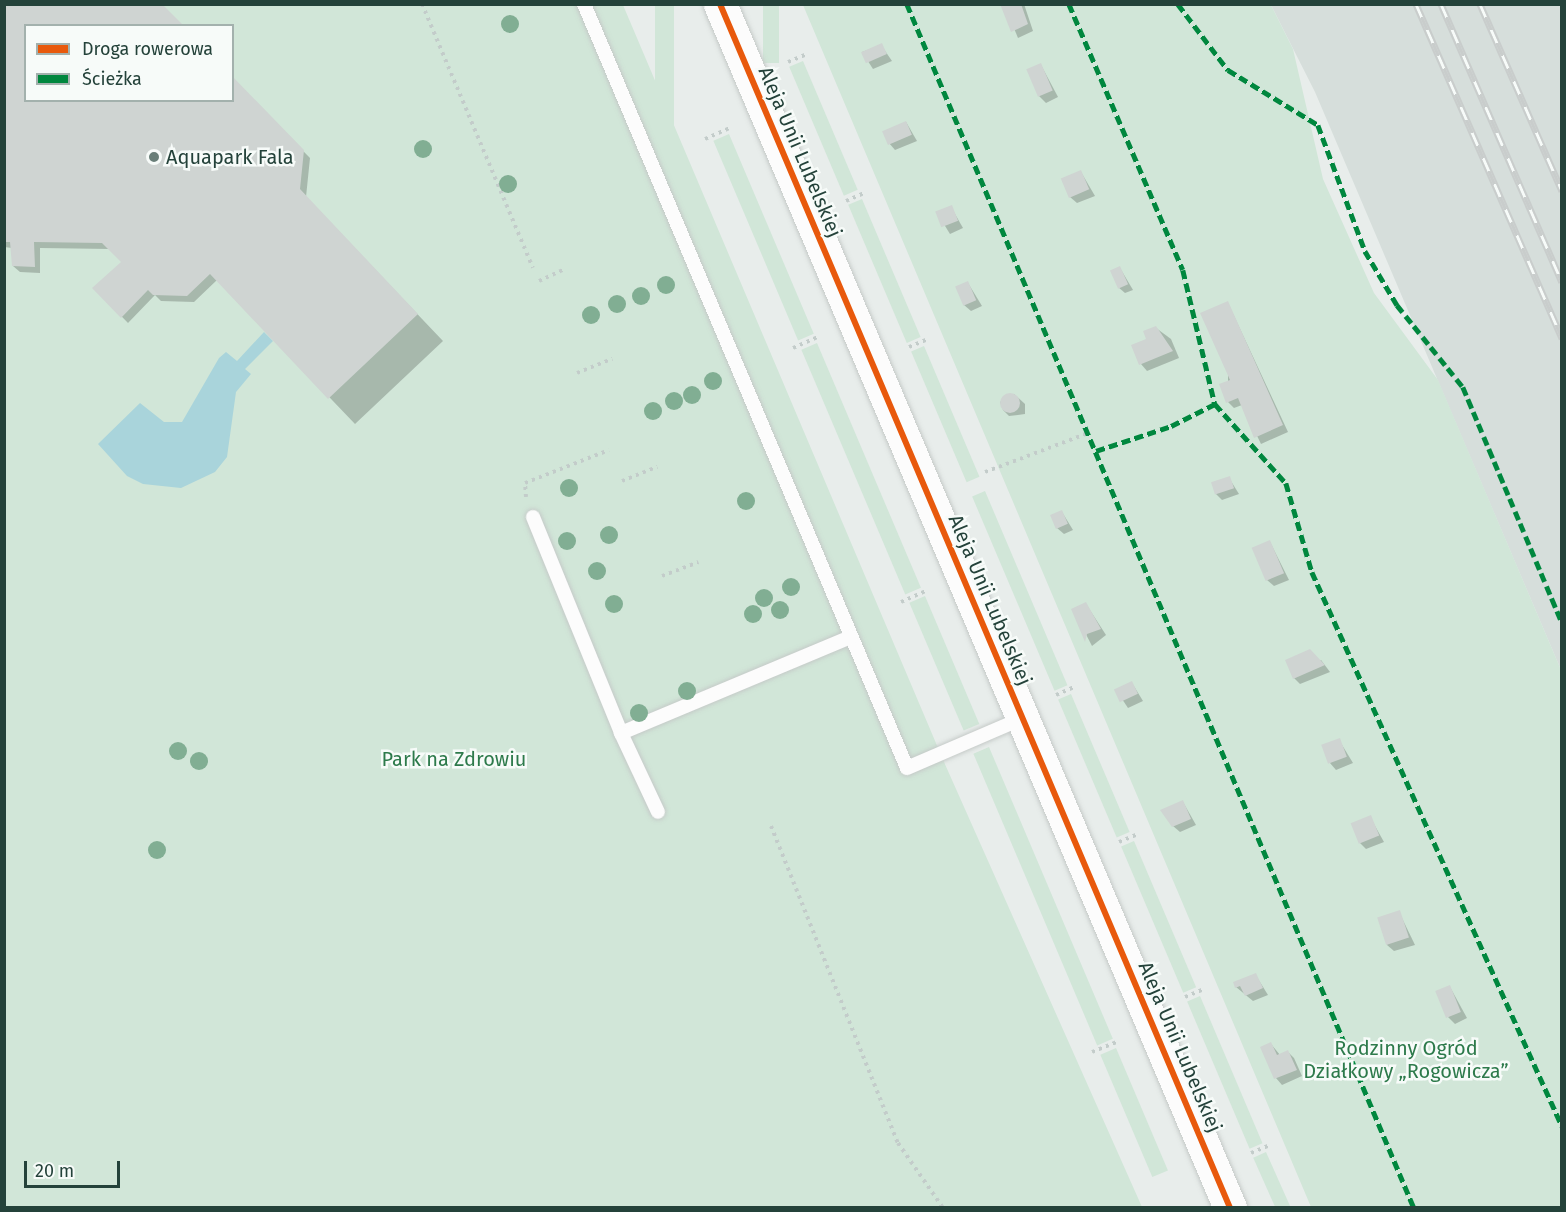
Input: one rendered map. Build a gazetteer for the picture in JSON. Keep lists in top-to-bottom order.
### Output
{
  "streets": {
    "street": ["Aleja Unii Lubelskiej"]
  },
  "parks": ["Park na Zdrowiu", "Rodzinny Ogród Działkowy „Rogowicza”"],
  "places": ["Aquapark Fala"],
  "legend": ["Droga rowerowa", "Ścieżka"],
  "scale_bar": "20 m"
}
